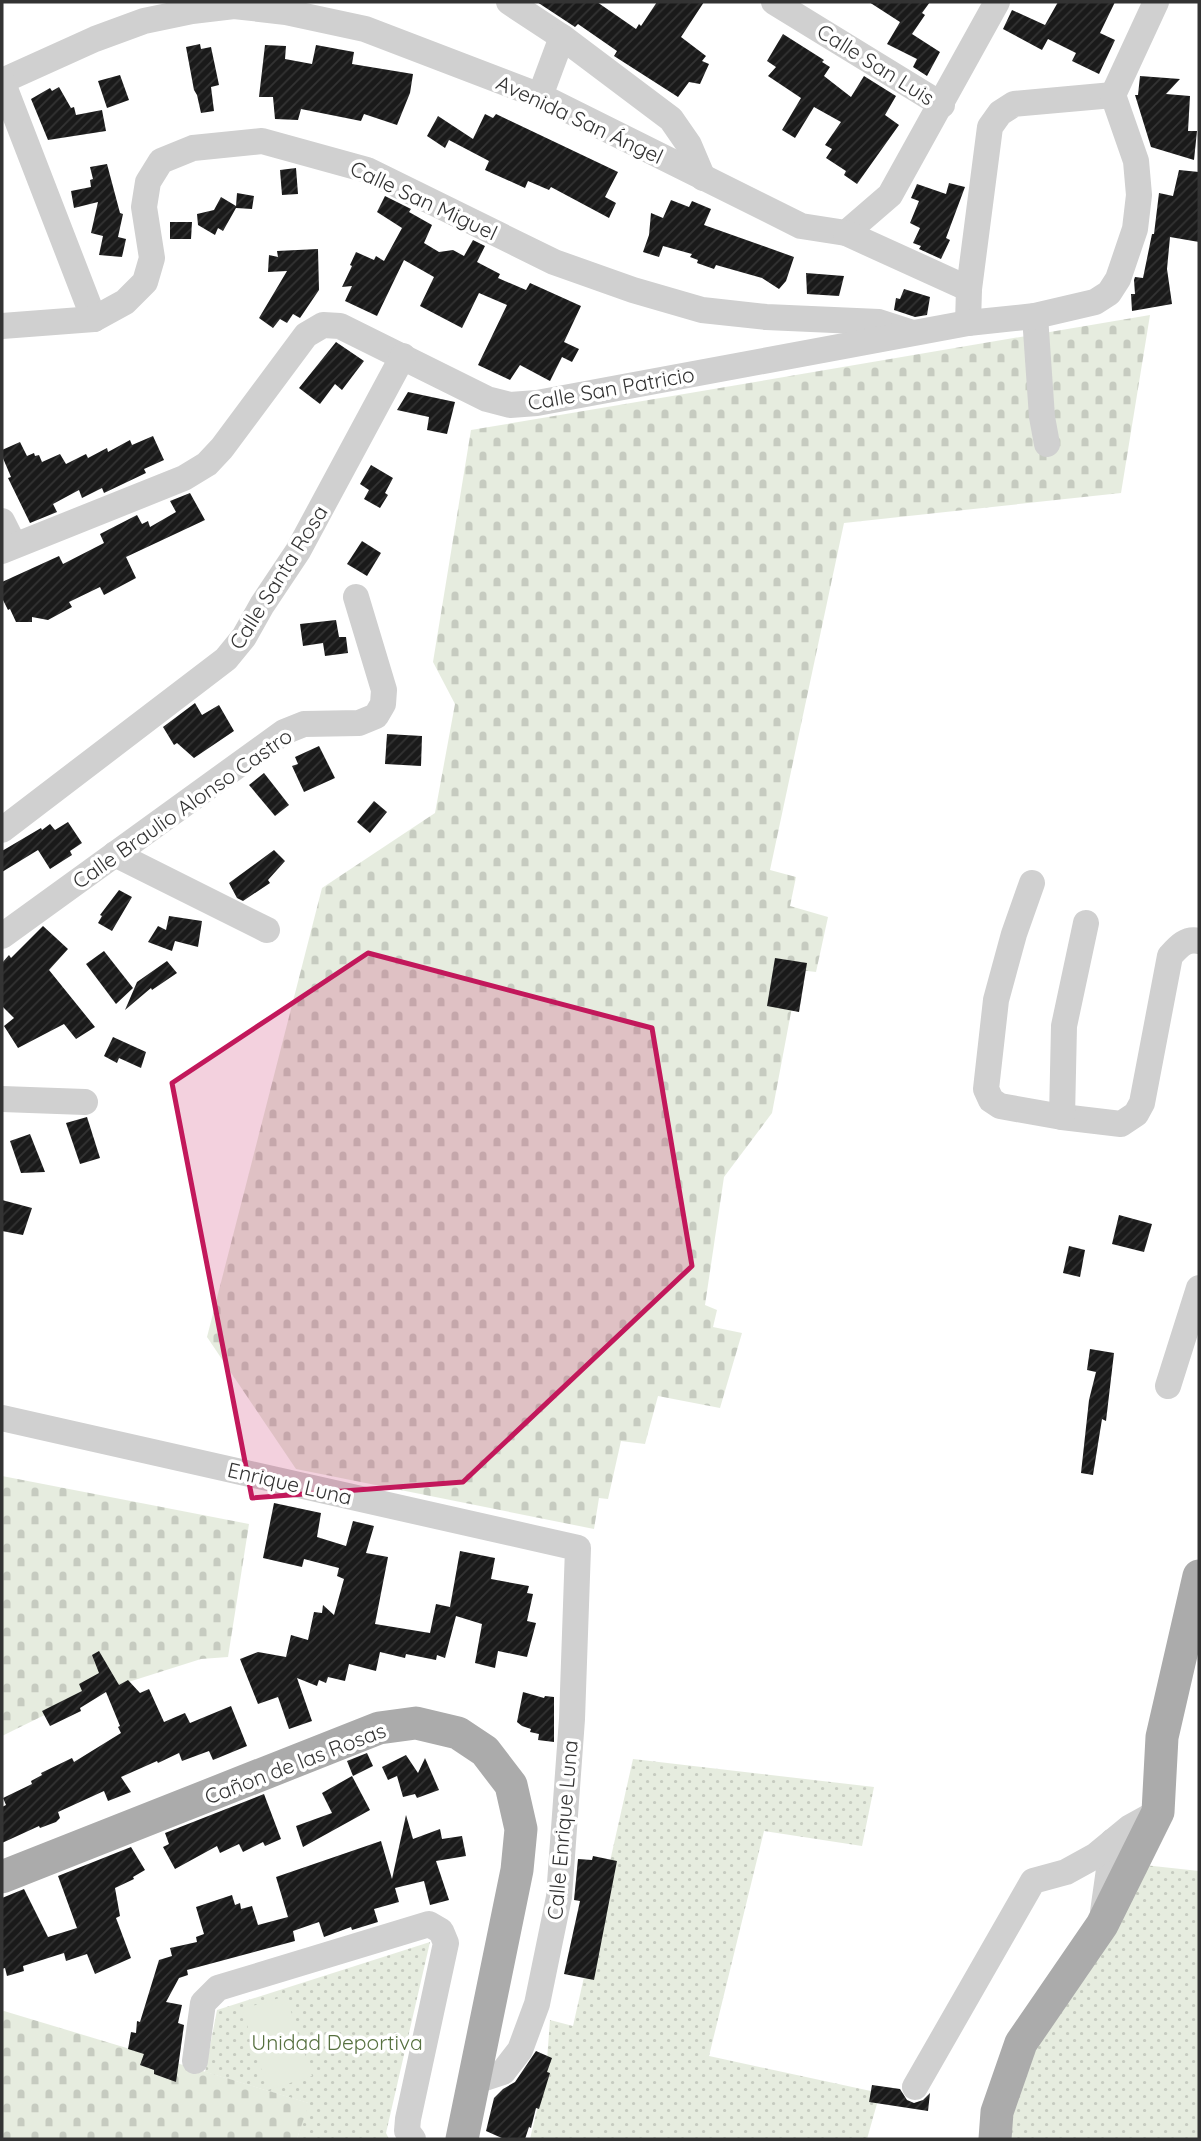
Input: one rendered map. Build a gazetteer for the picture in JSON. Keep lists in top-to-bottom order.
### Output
{
  "streets": {
    "main road": ["Cañon de las Rosas"],
    "street": [
      "Calle San Luis",
      "Avenida San Ángel",
      "Calle San Miguel",
      "Calle San Patricio",
      "Calle Santa Rosa",
      "Calle Braulio Alonso Castro",
      "Enrique Luna",
      "Calle Enrique Luna"
    ]
  },
  "crossings": [
    ["Calle San Miguel", "Calle San Patricio"],
    ["Calle San Patricio", "Calle Santa Rosa"],
    ["Enrique Luna", "Calle Enrique Luna"],
    ["Cañon de las Rosas", "Calle Enrique Luna"]
  ],
  "parks": ["Unidad Deportiva"]
}
